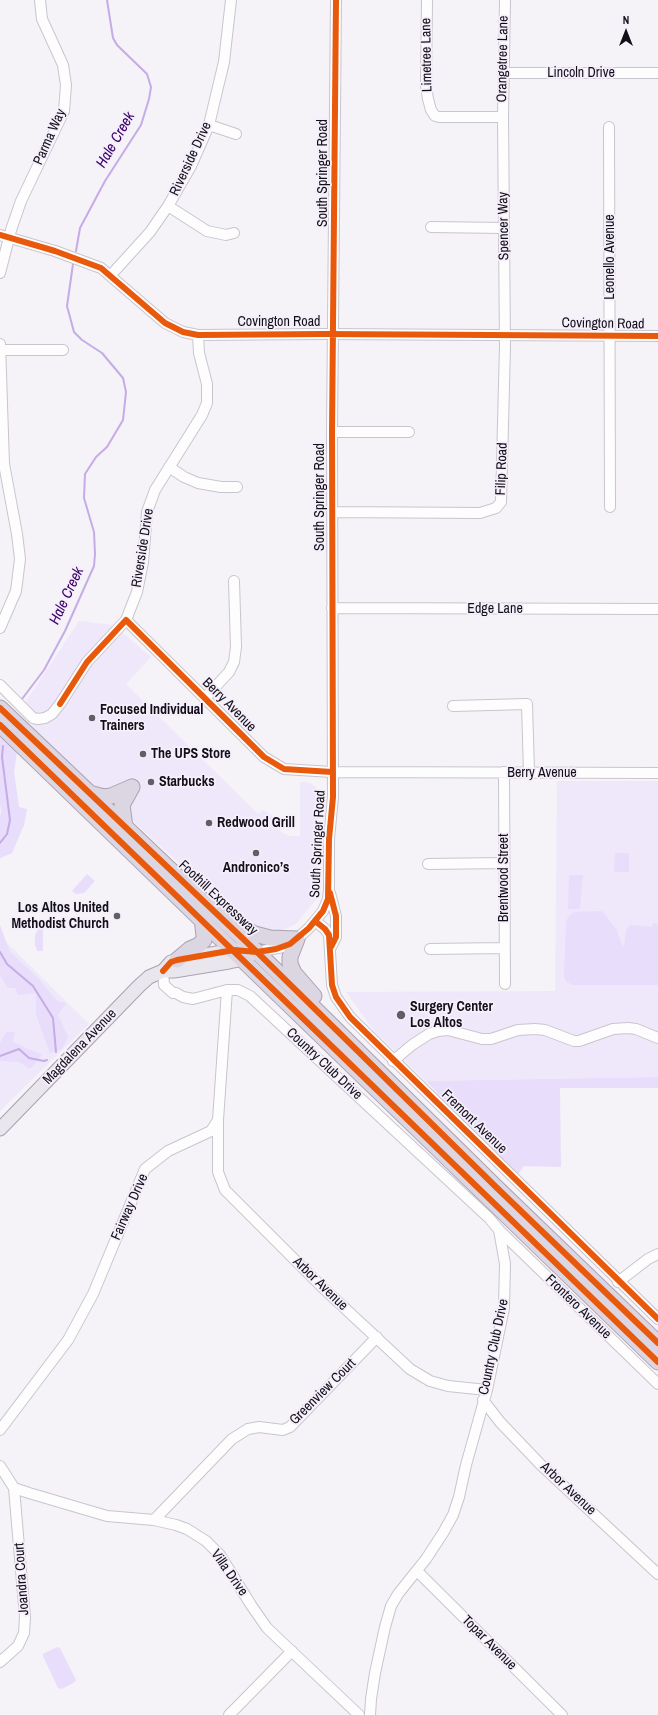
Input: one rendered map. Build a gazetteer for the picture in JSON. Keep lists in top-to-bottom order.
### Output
{
  "streets": {
    "highway": ["Foothill Expressway"],
    "main road": ["Magdalena Avenue"],
    "street": [
      "Limetree Lane",
      "Orangetree Lane",
      "Lincoln Drive",
      "Parma Way",
      "Riverside Drive",
      "South Springer Road",
      "Spencer Way",
      "Leonello Avenue",
      "Covington Road",
      "Filip Road",
      "Edge Lane",
      "Berry Avenue",
      "Brentwood Street",
      "Country Club Drive",
      "Fremont Avenue",
      "Fairway Drive",
      "Arbor Avenue",
      "Frontero Avenue",
      "Greenview Court",
      "Villa Drive",
      "Joandra Court",
      "Topar Avenue"
    ]
  },
  "crossings": [
    ["Limetree Lane", "Orangetree Lane"],
    ["Limetree Lane", "Spencer Way"],
    ["Orangetree Lane", "Lincoln Drive"],
    ["Orangetree Lane", "Spencer Way"],
    ["Parma Way", "Covington Road"],
    ["Riverside Drive", "Covington Road"],
    ["Riverside Drive", "Berry Avenue"],
    ["South Springer Road", "Covington Road"],
    ["South Springer Road", "Filip Road"],
    ["South Springer Road", "Edge Lane"],
    ["South Springer Road", "Berry Avenue"],
    ["South Springer Road", "Foothill Expressway"],
    ["South Springer Road", "Magdalena Avenue"],
    ["South Springer Road", "Fremont Avenue"],
    ["Spencer Way", "Covington Road"],
    ["Spencer Way", "Filip Road"],
    ["Leonello Avenue", "Covington Road"],
    ["Covington Road", "Filip Road"],
    ["Berry Avenue", "Brentwood Street"],
    ["Foothill Expressway", "Magdalena Avenue"],
    ["Magdalena Avenue", "Country Club Drive"],
    ["Country Club Drive", "Arbor Avenue"],
    ["Country Club Drive", "Frontero Avenue"],
    ["Country Club Drive", "Topar Avenue"],
    ["Fairway Drive", "Arbor Avenue"],
    ["Arbor Avenue", "Greenview Court"],
    ["Greenview Court", "Villa Drive"],
    ["Villa Drive", "Joandra Court"]
  ],
  "water": ["Hale Creek"],
  "places": [
    "Focused Individual Trainers",
    "The UPS Store",
    "Starbucks",
    "Redwood Grill",
    "Andronico’s",
    "Los Altos United Methodist Church",
    "Surgery Center Los Altos"
  ],
  "north": "top"
}
